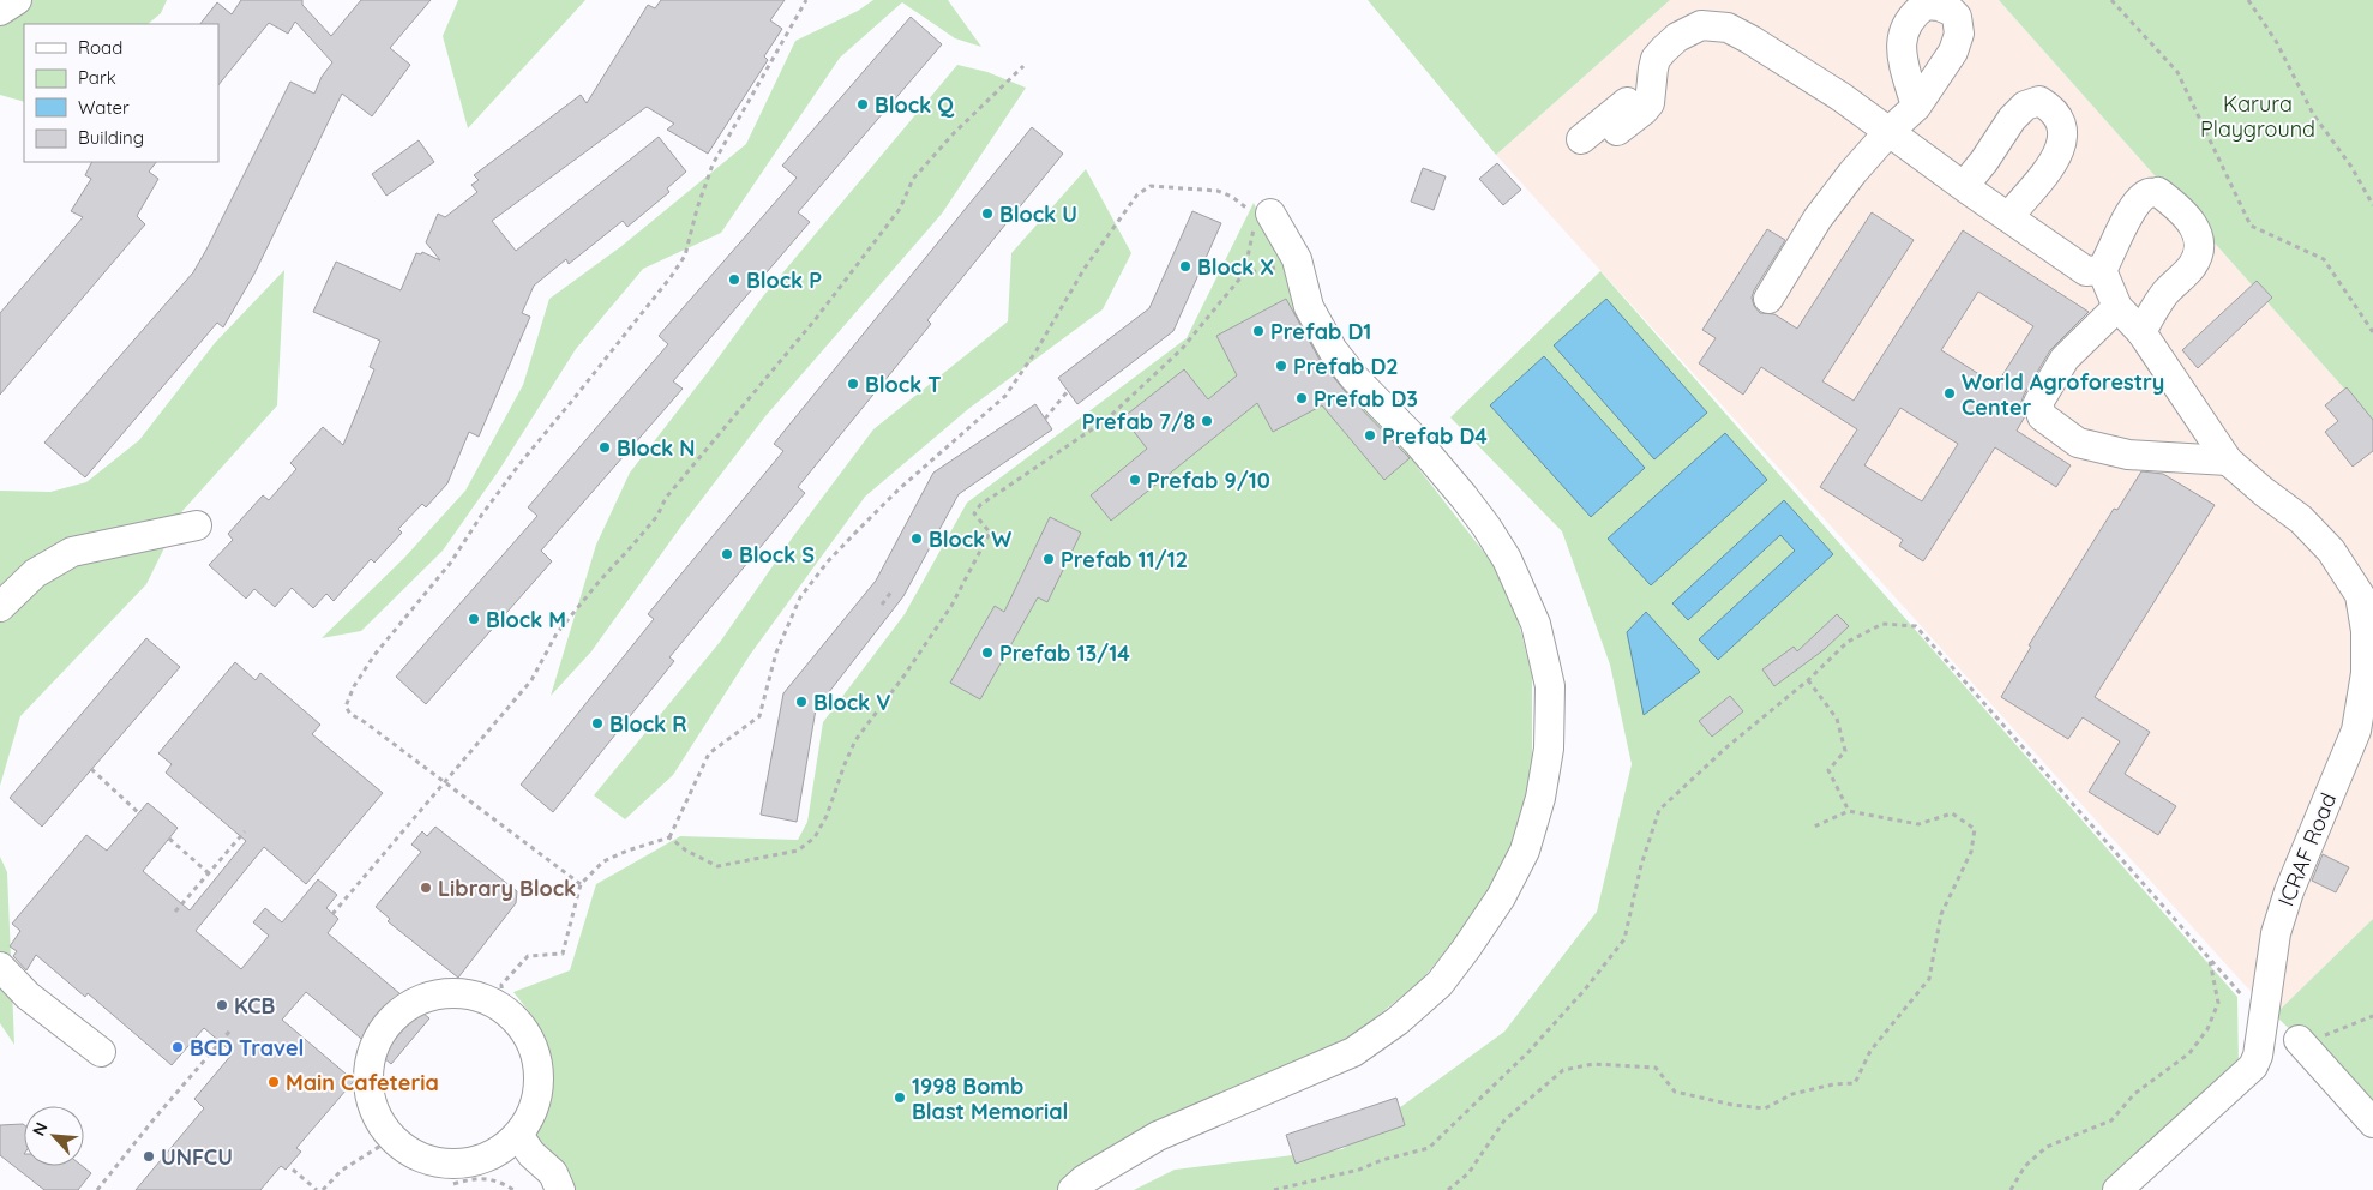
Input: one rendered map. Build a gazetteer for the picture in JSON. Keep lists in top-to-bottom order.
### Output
{
  "streets": {
    "lane": ["ICRAF Road"]
  },
  "parks": ["Karura Playground"],
  "places": [
    "Block Q",
    "Block U",
    "Block X",
    "Block P",
    "Prefab D1",
    "Prefab D2",
    "Block T",
    "World Agroforestry Center",
    "Prefab D3",
    "Prefab 7/8",
    "Prefab D4",
    "Block N",
    "Prefab 9/10",
    "Block W",
    "Block S",
    "Prefab 11/12",
    "Block M",
    "Prefab 13/14",
    "Block V",
    "Block R",
    "Library Block",
    "KCB",
    "BCD Travel",
    "Main Cafeteria",
    "1998 Bomb Blast Memorial",
    "UNFCU"
  ],
  "legend": [
    "Road",
    "Park",
    "Water",
    "Building"
  ],
  "north": "top left"
}
